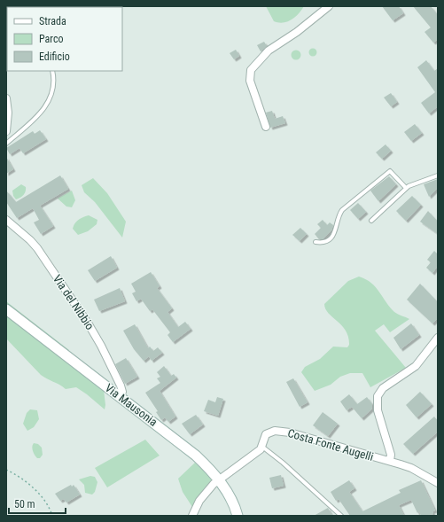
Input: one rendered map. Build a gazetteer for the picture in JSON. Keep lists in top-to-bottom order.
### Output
{
  "streets": {
    "main road": ["Via Mausonia"],
    "street": ["Via del Nibbio", "Costa Fonte Augelli"]
  },
  "crossings": [
    ["Via del Nibbio", "Via Mausonia"],
    ["Via Mausonia", "Costa Fonte Augelli"]
  ],
  "legend": ["Strada", "Parco", "Edificio"],
  "scale_bar": "50 m"
}
